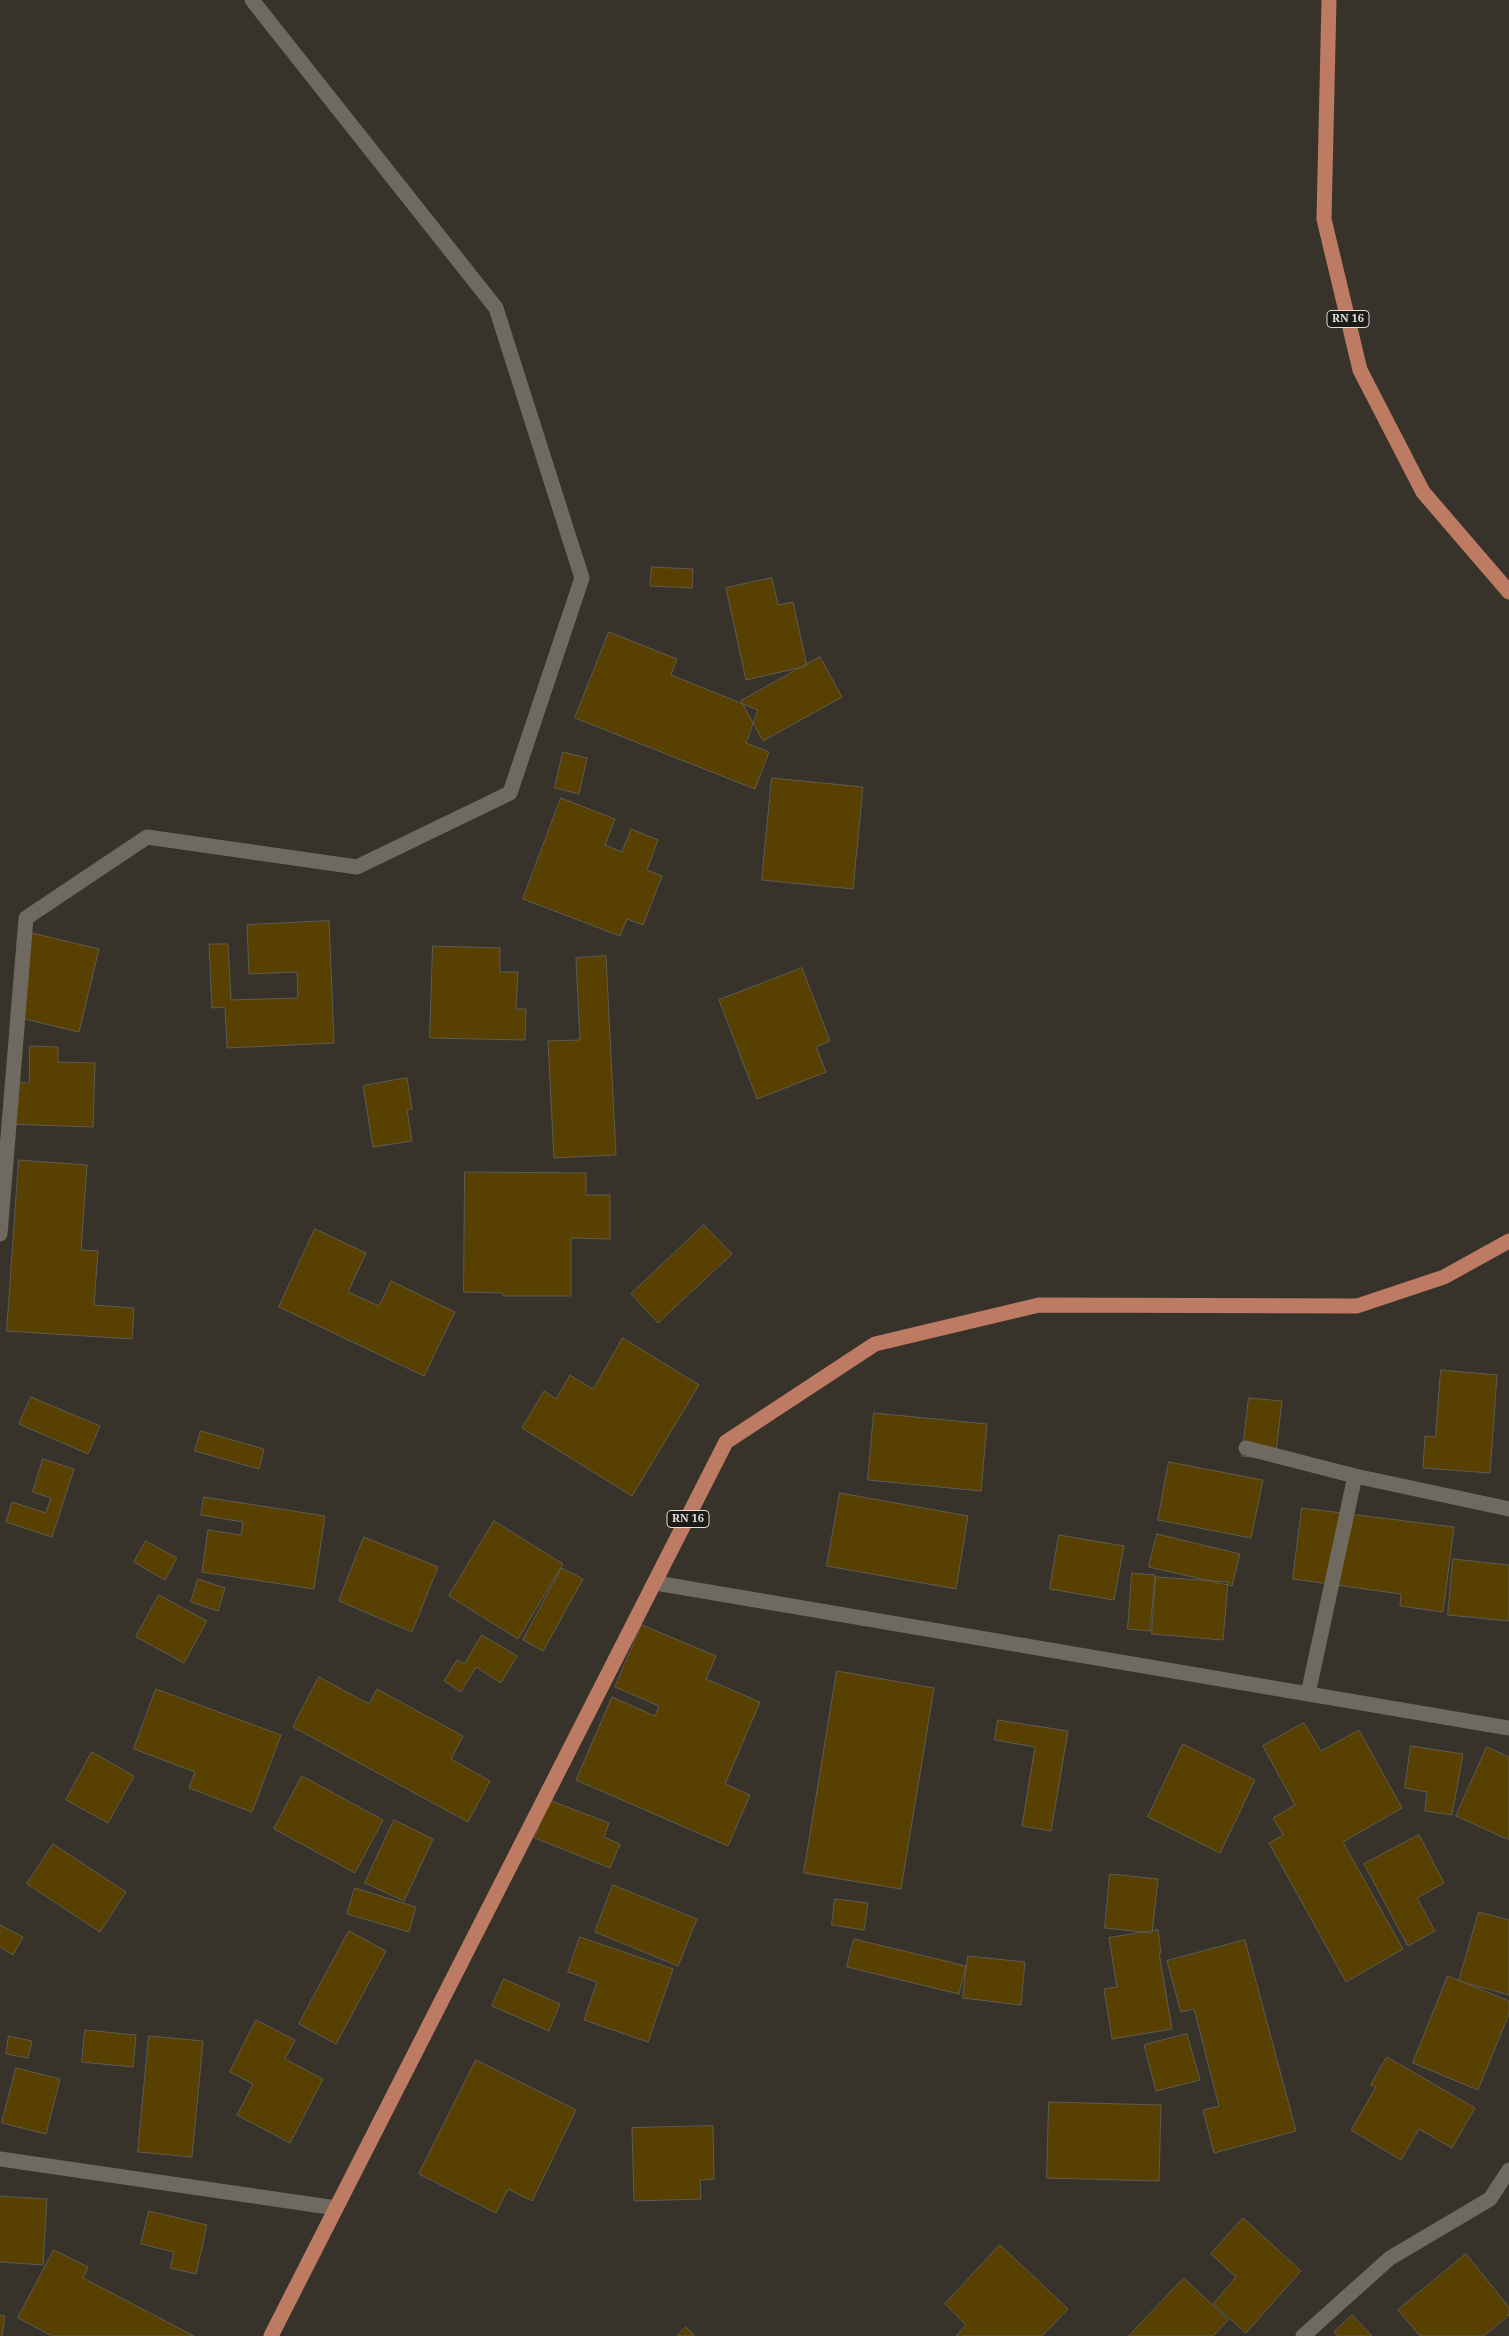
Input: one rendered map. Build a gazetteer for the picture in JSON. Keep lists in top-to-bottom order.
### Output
{
  "streets": {
    "main road": ["RN 16"]
  }
}
